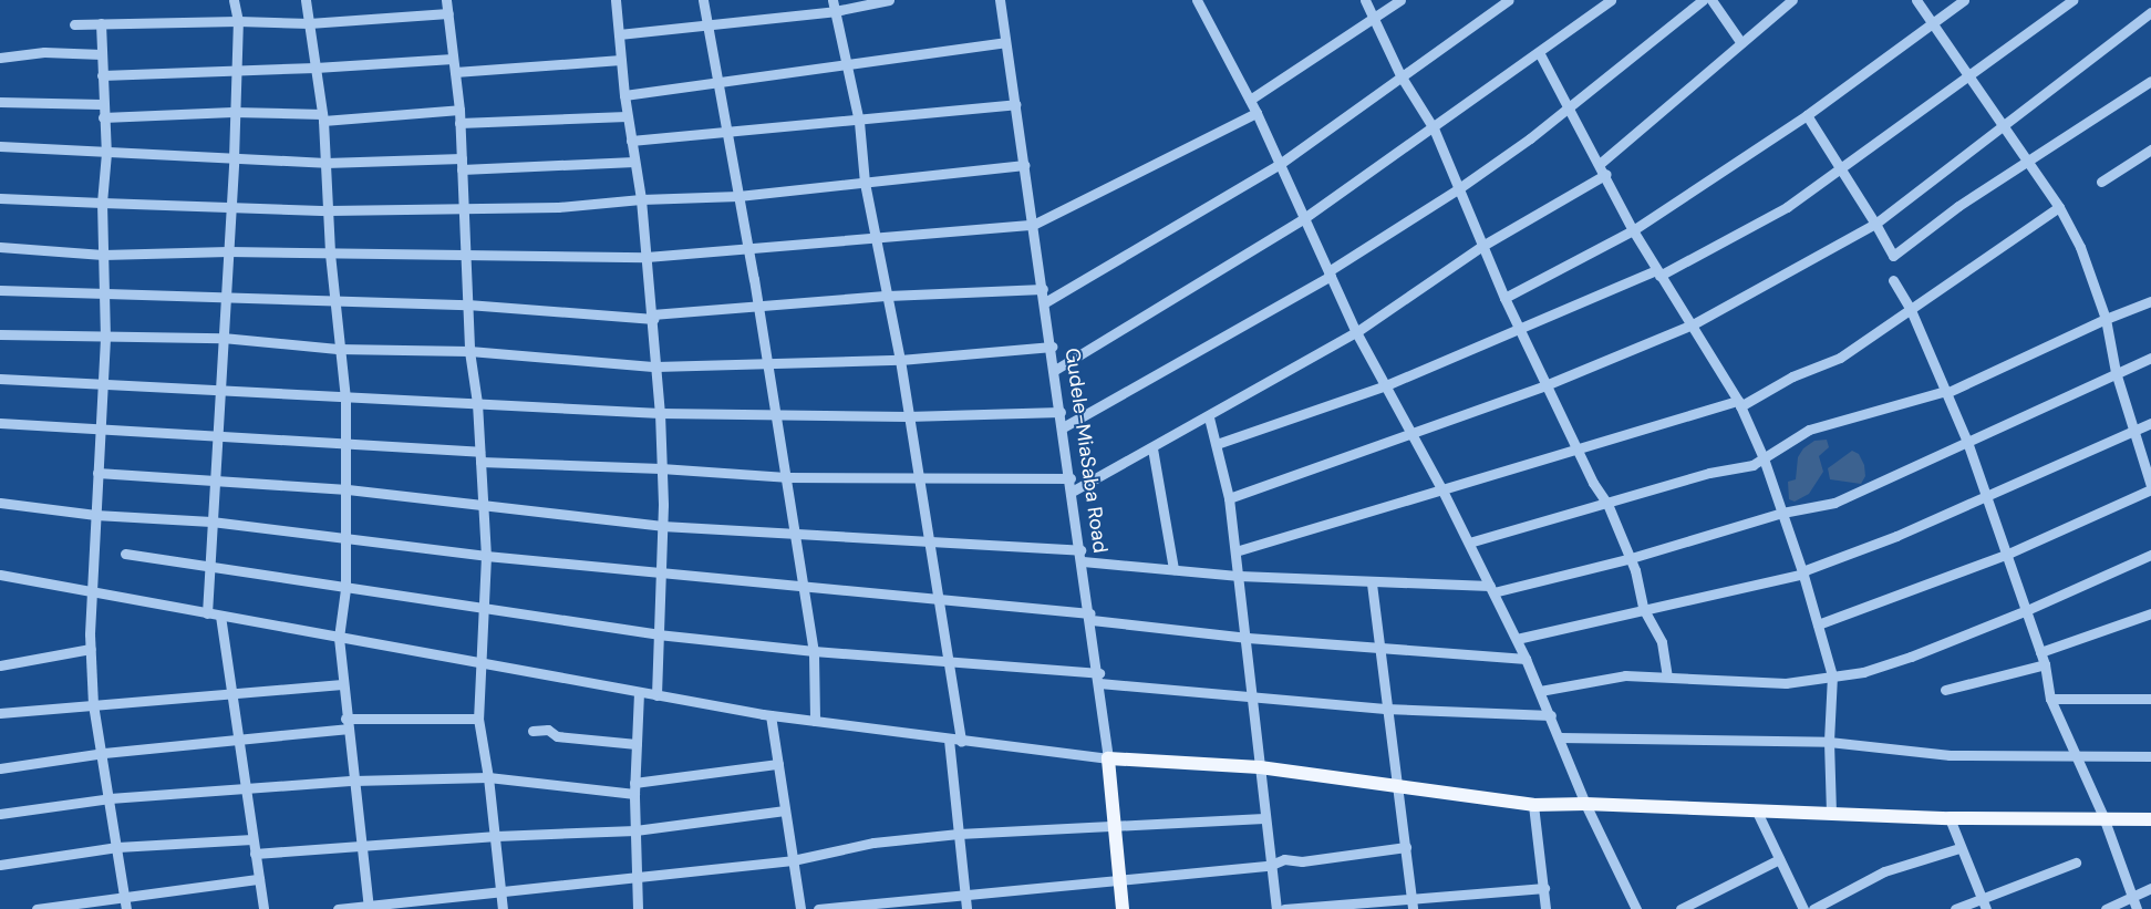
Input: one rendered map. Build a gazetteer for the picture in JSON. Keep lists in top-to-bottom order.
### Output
{
  "streets": {
    "main road": ["Gudele-MiaSaba Road"]
  }
}
